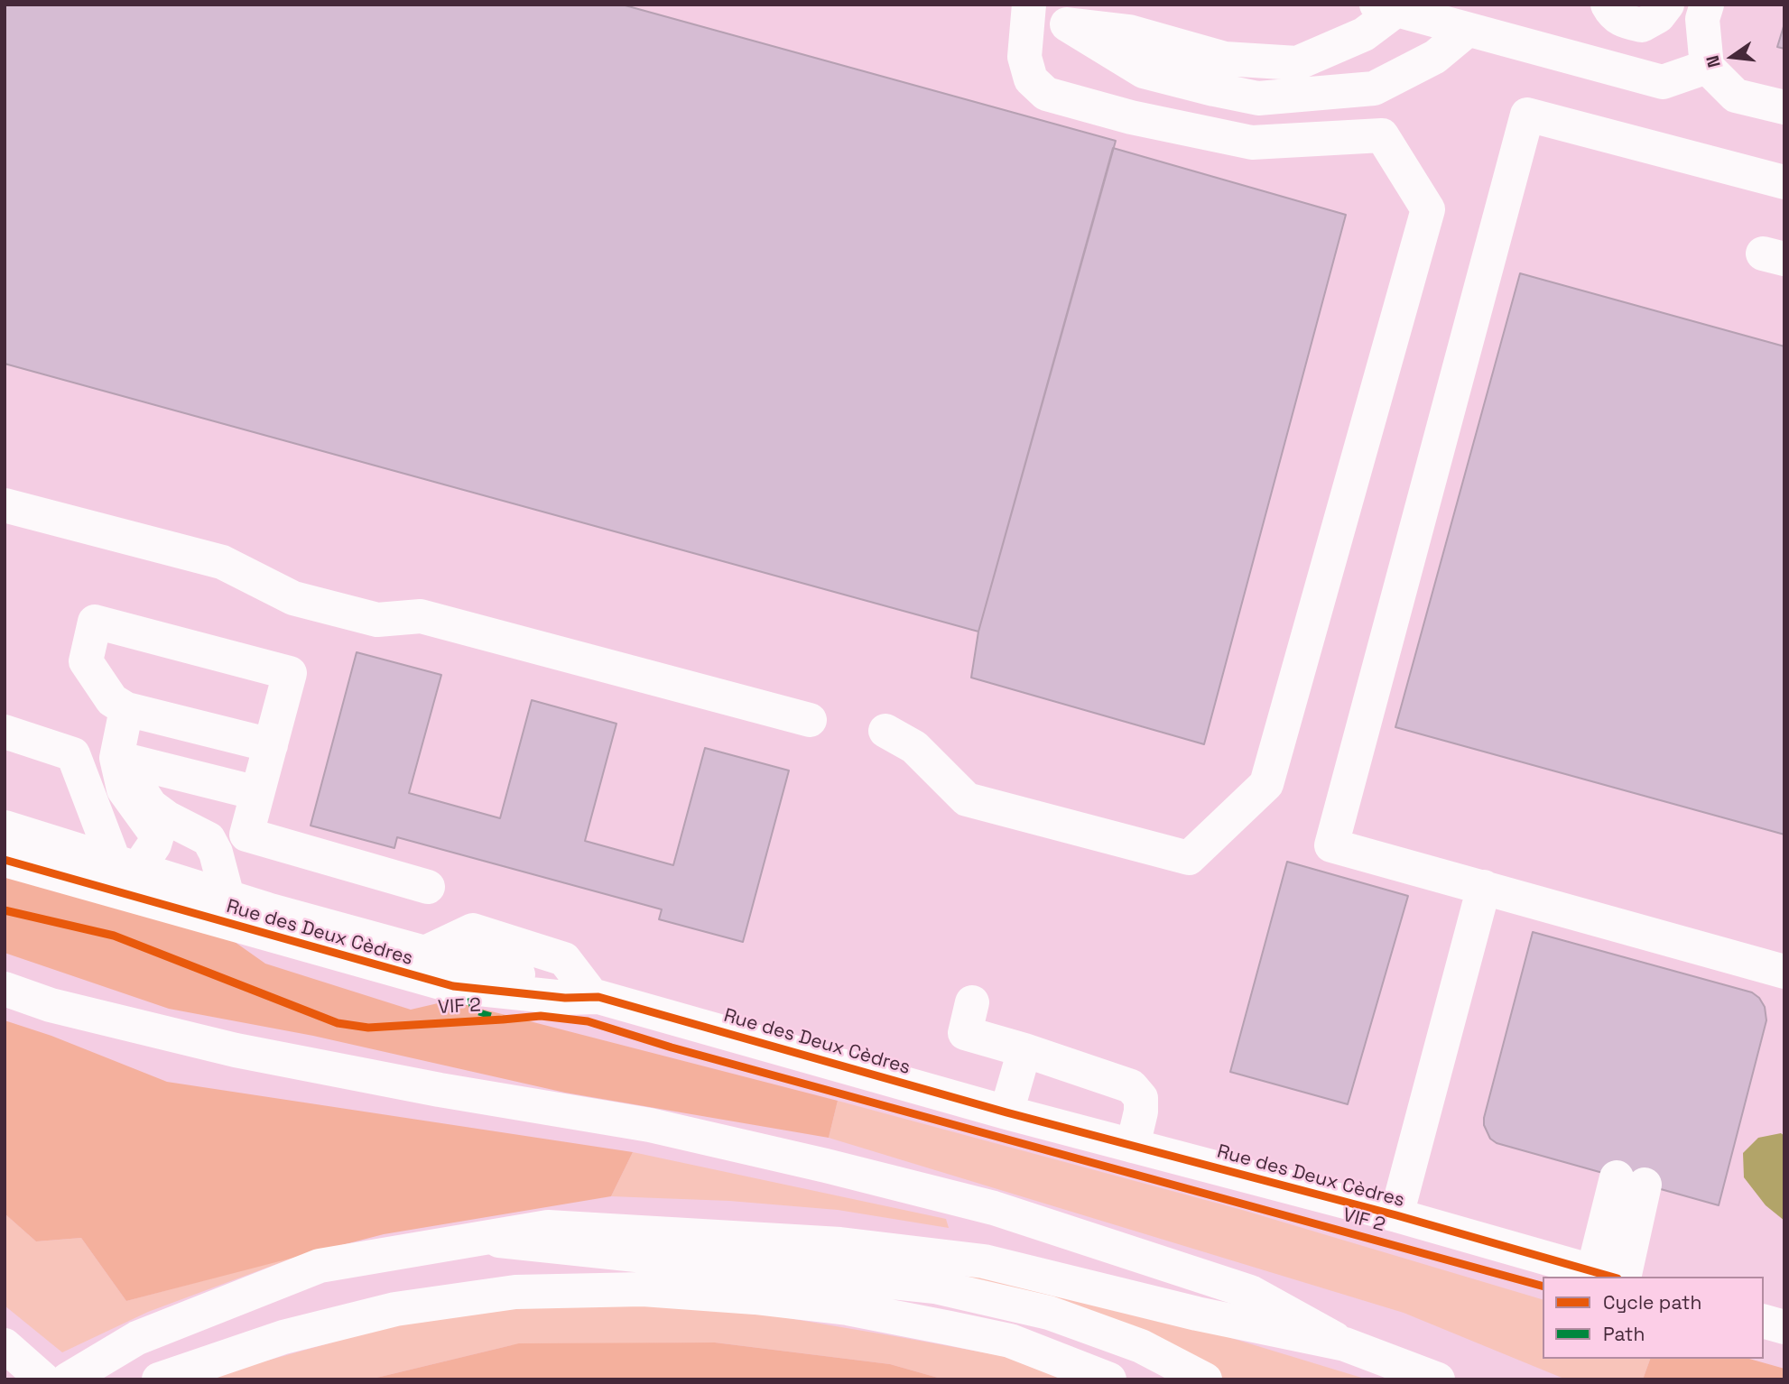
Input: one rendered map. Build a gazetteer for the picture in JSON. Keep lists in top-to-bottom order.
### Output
{
  "streets": {
    "street": ["Rue des Deux Cèdres"],
    "cycle path": ["VIF 2"]
  },
  "legend": ["Cycle path", "Path"],
  "north": "left"
}
